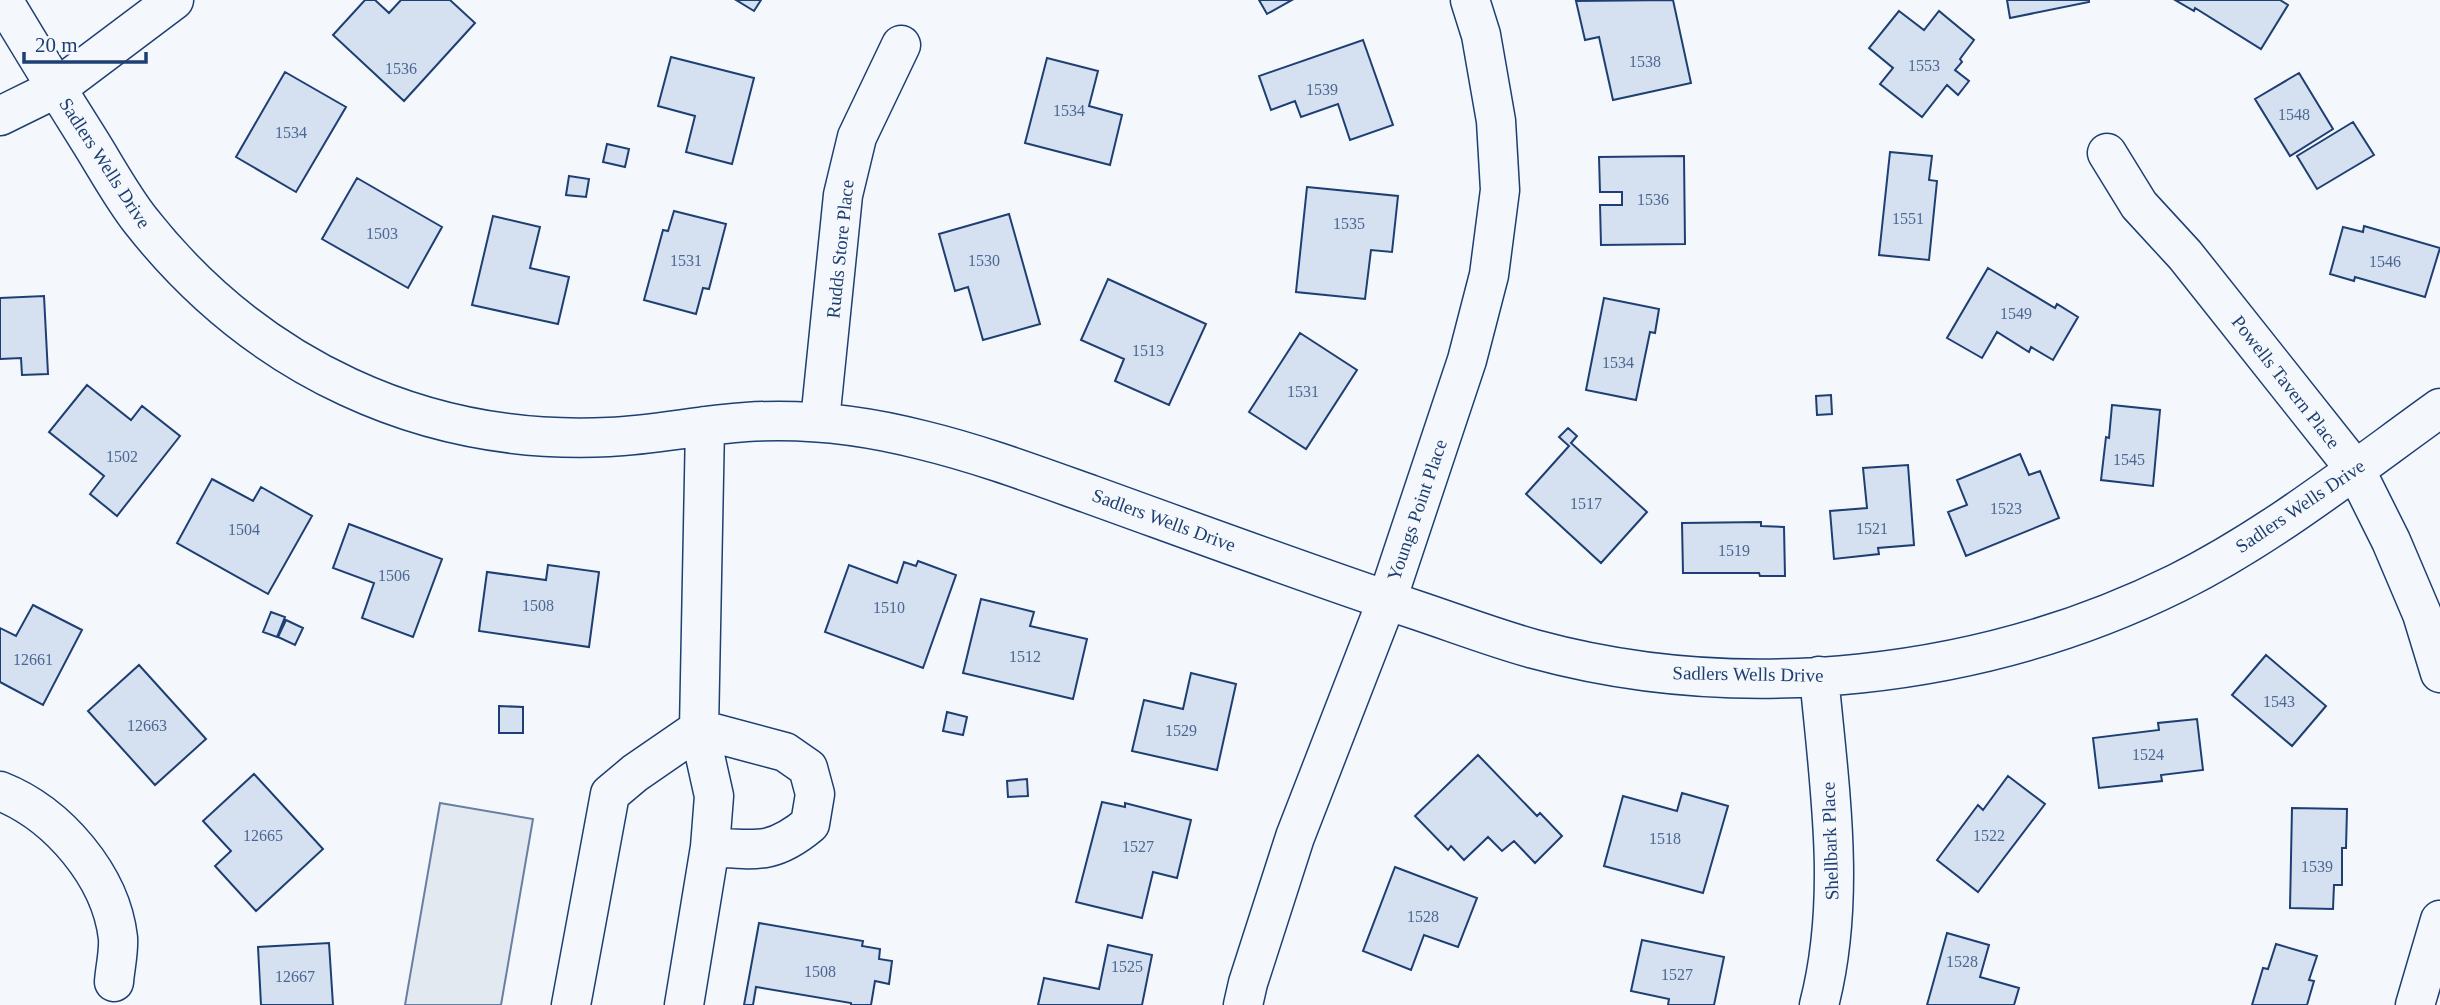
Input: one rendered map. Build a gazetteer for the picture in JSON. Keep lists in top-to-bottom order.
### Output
{
  "streets": {
    "street": [
      "Sadlers Wells Drive",
      "Rudds Store Place",
      "Powells Tavern Place",
      "Youngs Point Place",
      "Shellbark Place"
    ]
  },
  "crossings": [
    ["Sadlers Wells Drive", "Rudds Store Place"],
    ["Sadlers Wells Drive", "Powells Tavern Place"],
    ["Sadlers Wells Drive", "Youngs Point Place"],
    ["Sadlers Wells Drive", "Shellbark Place"]
  ],
  "house_numbers": [
    "1538",
    "1553",
    "1536",
    "1539",
    "1534",
    "1548",
    "1534",
    "1536",
    "1551",
    "1535",
    "1503",
    "1531",
    "1530",
    "1546",
    "1549",
    "1513",
    "1534",
    "1531",
    "1502",
    "1545",
    "1517",
    "1523",
    "1521",
    "1504",
    "1519",
    "1506",
    "1508",
    "1510",
    "1512",
    "12661",
    "1543",
    "12663",
    "1529",
    "1524",
    "12665",
    "1522",
    "1518",
    "1527",
    "1539",
    "1528",
    "1528",
    "1525",
    "1508",
    "1527",
    "12667"
  ],
  "scale_bar": "20 m"
}
